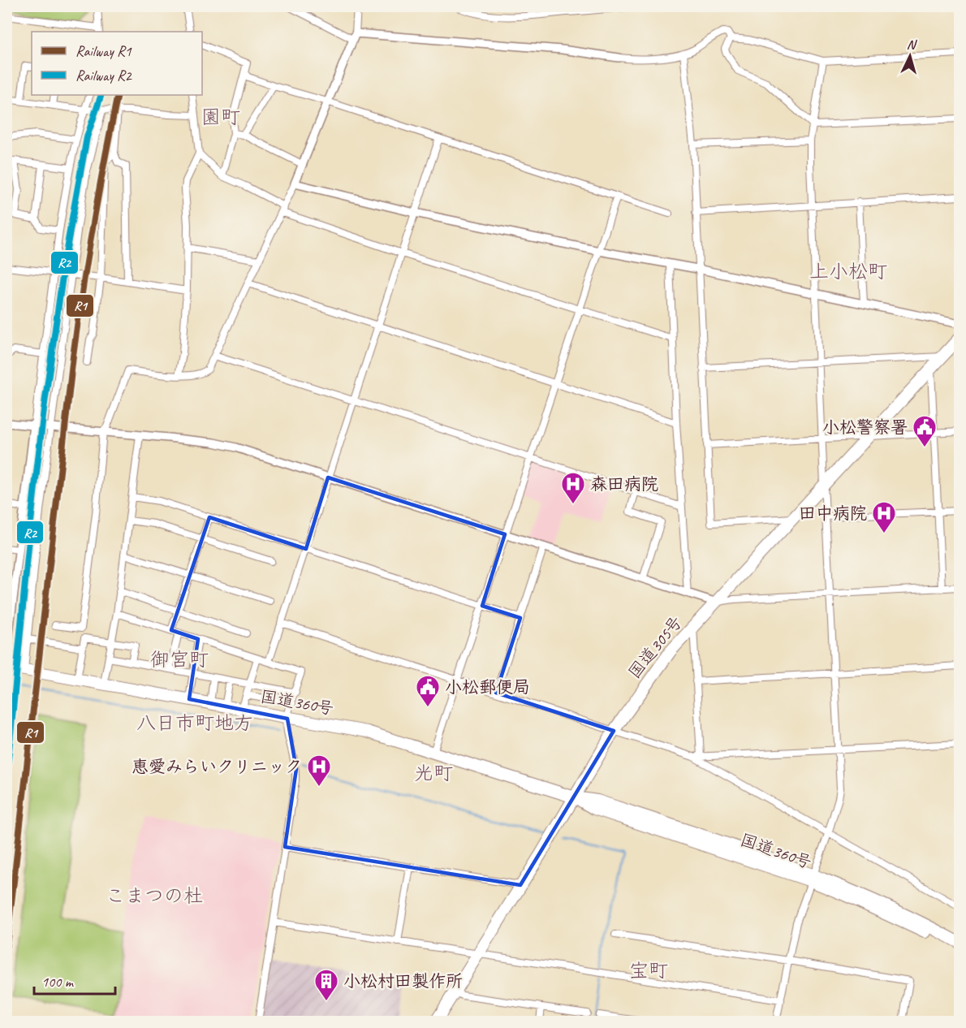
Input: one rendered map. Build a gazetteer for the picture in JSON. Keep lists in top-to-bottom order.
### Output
{
  "streets": {
    "highway": ["国道305号", "国道360号"]
  },
  "crossings": [
    ["国道305号", "国道360号"]
  ],
  "districts": [
    "園町",
    "上小松町",
    "御宮町",
    "八日市町地方",
    "光町",
    "こまつの杜",
    "宝町"
  ],
  "places": {
    "public building": ["小松警察署", "小松郵便局"],
    "hospital": ["森田病院", "田中病院", "恵愛みらいクリニック"],
    "building": ["小松村田製作所"]
  },
  "lines": ["rail line R1", "rail line R2"],
  "legend": ["Railway R1", "Railway R2"],
  "scale_bar": "100 m",
  "north": "top"
}
